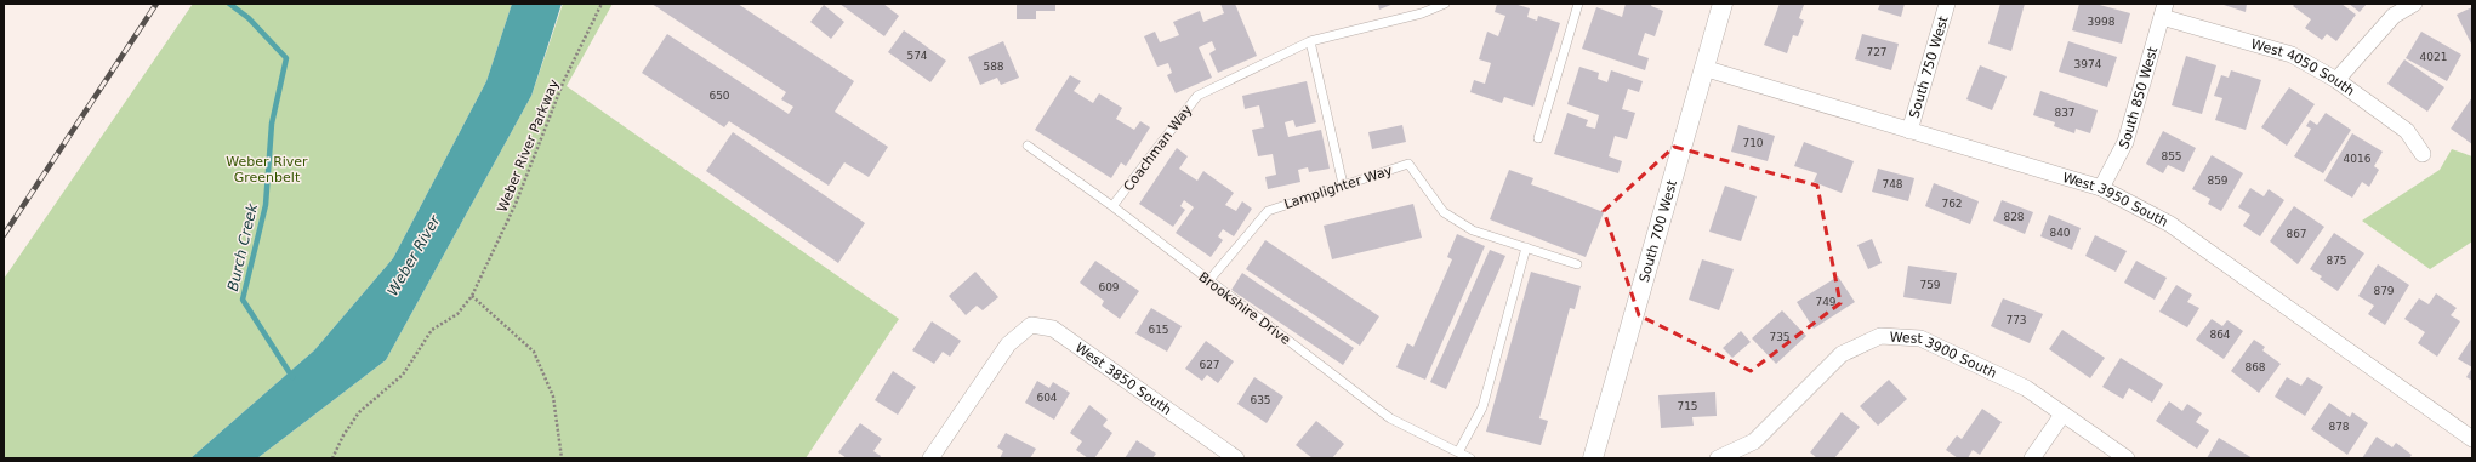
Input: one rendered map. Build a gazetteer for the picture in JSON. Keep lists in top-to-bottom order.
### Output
{
  "streets": {
    "street": [
      "South 750 West",
      "West 4050 South",
      "South 850 West",
      "West 3950 South",
      "South 700 West",
      "West 3900 South",
      "West 3850 South"
    ],
    "lane": ["Coachman Way", "Lamplighter Way", "Brookshire Drive"],
    "path": ["Weber River Parkway"]
  },
  "crossings": [
    ["South 750 West", "West 3950 South"],
    ["West 4050 South", "South 850 West"],
    ["South 850 West", "West 3950 South"],
    ["Coachman Way", "Brookshire Drive"],
    ["Lamplighter Way", "Brookshire Drive"],
    ["West 3950 South", "South 700 West"]
  ],
  "water": ["Burch Creek", "Weber River"],
  "parks": ["Weber River Greenbelt"],
  "house_numbers": [
    "3998",
    "727",
    "574",
    "4021",
    "3974",
    "588",
    "650",
    "837",
    "710",
    "855",
    "4016",
    "859",
    "748",
    "762",
    "828",
    "840",
    "867",
    "875",
    "759",
    "609",
    "879",
    "749",
    "773",
    "615",
    "864",
    "735",
    "627",
    "868",
    "604",
    "635",
    "715",
    "878"
  ]
}
